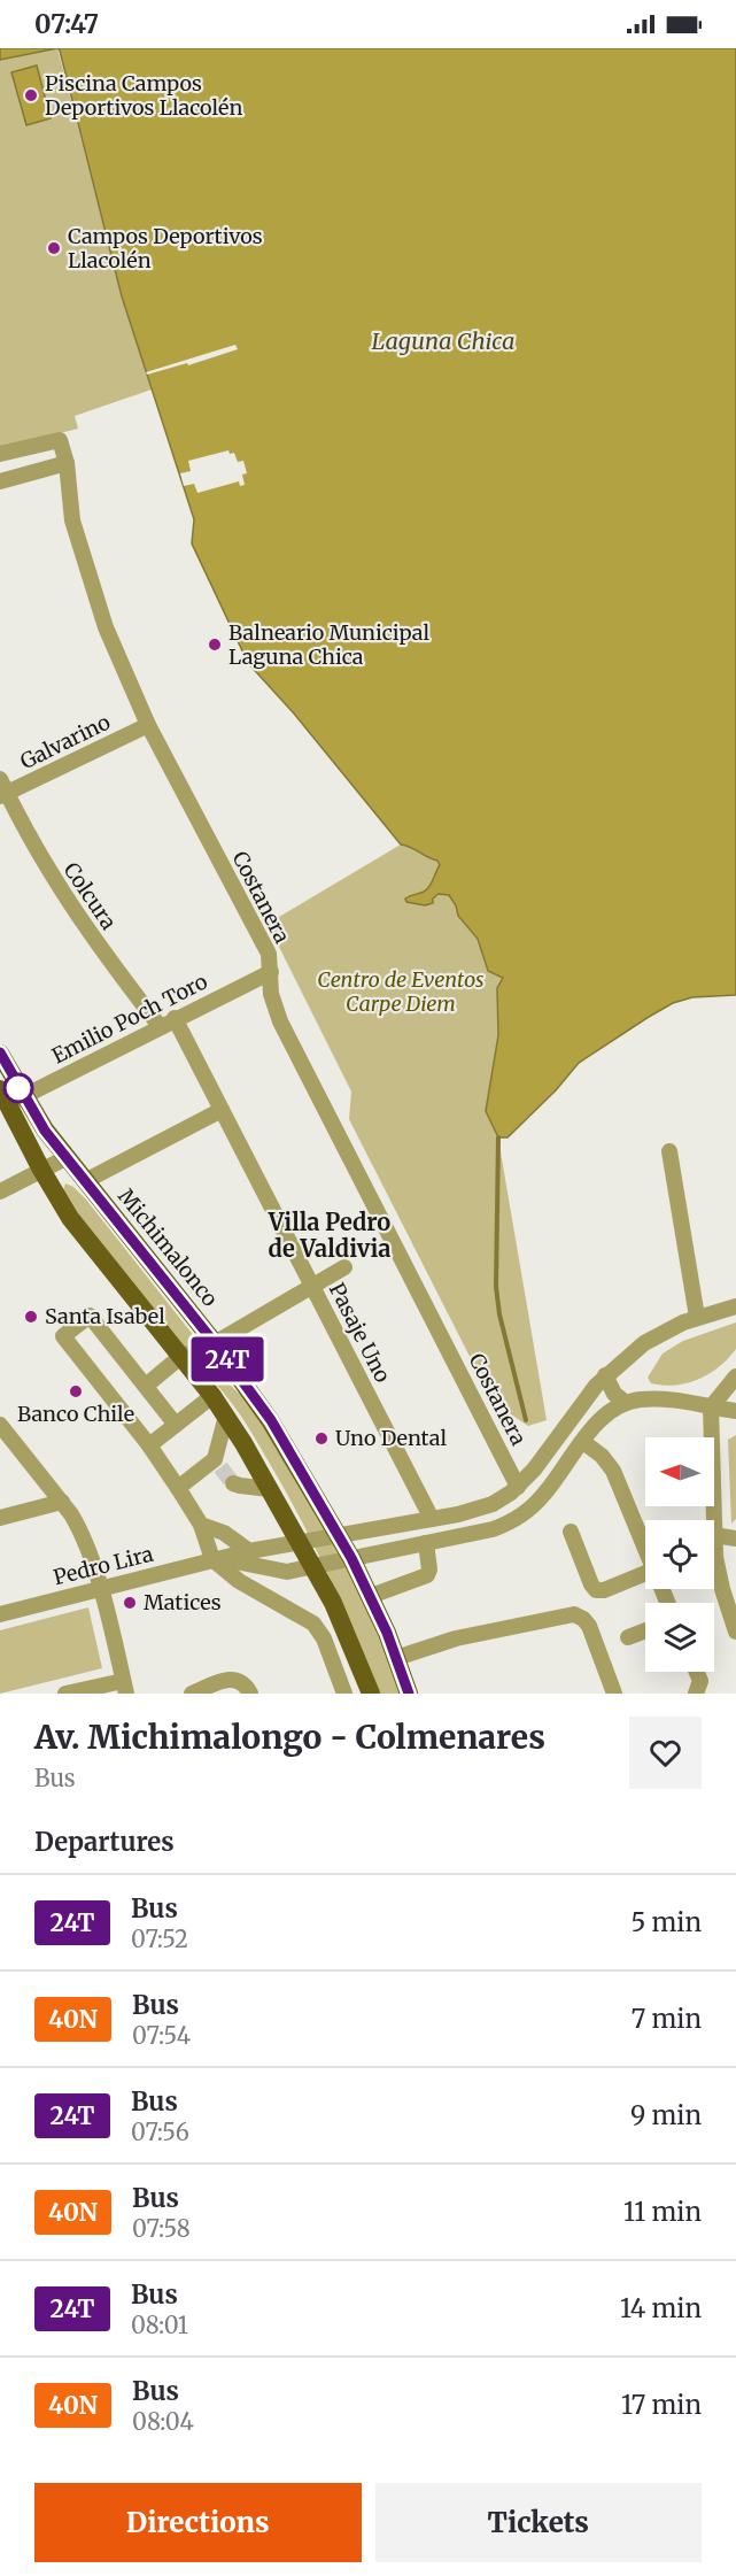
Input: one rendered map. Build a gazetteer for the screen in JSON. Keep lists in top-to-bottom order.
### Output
{
  "streets": {
    "main road": ["Michimalonco"],
    "street": [
      "Galvarino",
      "Colcura",
      "Costanera",
      "Emilio Poch Toro",
      "Pasaje Uno",
      "Pedro Lira"
    ]
  },
  "crossings": [
    ["Galvarino", "Colcura"],
    ["Galvarino", "Costanera"],
    ["Colcura", "Emilio Poch Toro"],
    ["Costanera", "Emilio Poch Toro"],
    ["Costanera", "Pedro Lira"],
    ["Emilio Poch Toro", "Michimalonco"],
    ["Emilio Poch Toro", "Pasaje Uno"],
    ["Michimalonco", "Pedro Lira"],
    ["Pasaje Uno", "Pedro Lira"]
  ],
  "districts": ["Villa Pedro de Valdivia"],
  "water": ["Laguna Chica"],
  "parks": ["Centro de Eventos Carpe Diem"],
  "places": [
    "Piscina Campos Deportivos Llacolén",
    "Campos Deportivos Llacolén",
    "Balneario Municipal Laguna Chica",
    "Santa Isabel",
    "Banco Chile",
    "Uno Dental",
    "Matices"
  ],
  "lines": ["bus line 24T"],
  "north": "left",
  "page": {
    "status": "07:47",
    "on_map": "24T",
    "heading": [
      ["Av. Michimalongo - Colmenares", "Bus"],
      "Departures"
    ],
    "list": [
      {
        "mark": "24T",
        "name": "Bus",
        "note": "07:52",
        "value": "5 min"
      },
      {
        "mark": "40N",
        "name": "Bus",
        "note": "07:54",
        "value": "7 min"
      },
      {
        "mark": "24T",
        "name": "Bus",
        "note": "07:56",
        "value": "9 min"
      },
      {
        "mark": "40N",
        "name": "Bus",
        "note": "07:58",
        "value": "11 min"
      },
      {
        "mark": "24T",
        "name": "Bus",
        "note": "08:01",
        "value": "14 min"
      },
      {
        "mark": "40N",
        "name": "Bus",
        "note": "08:04",
        "value": "17 min"
      }
    ],
    "buttons": ["Directions", "Tickets"]
  }
}
